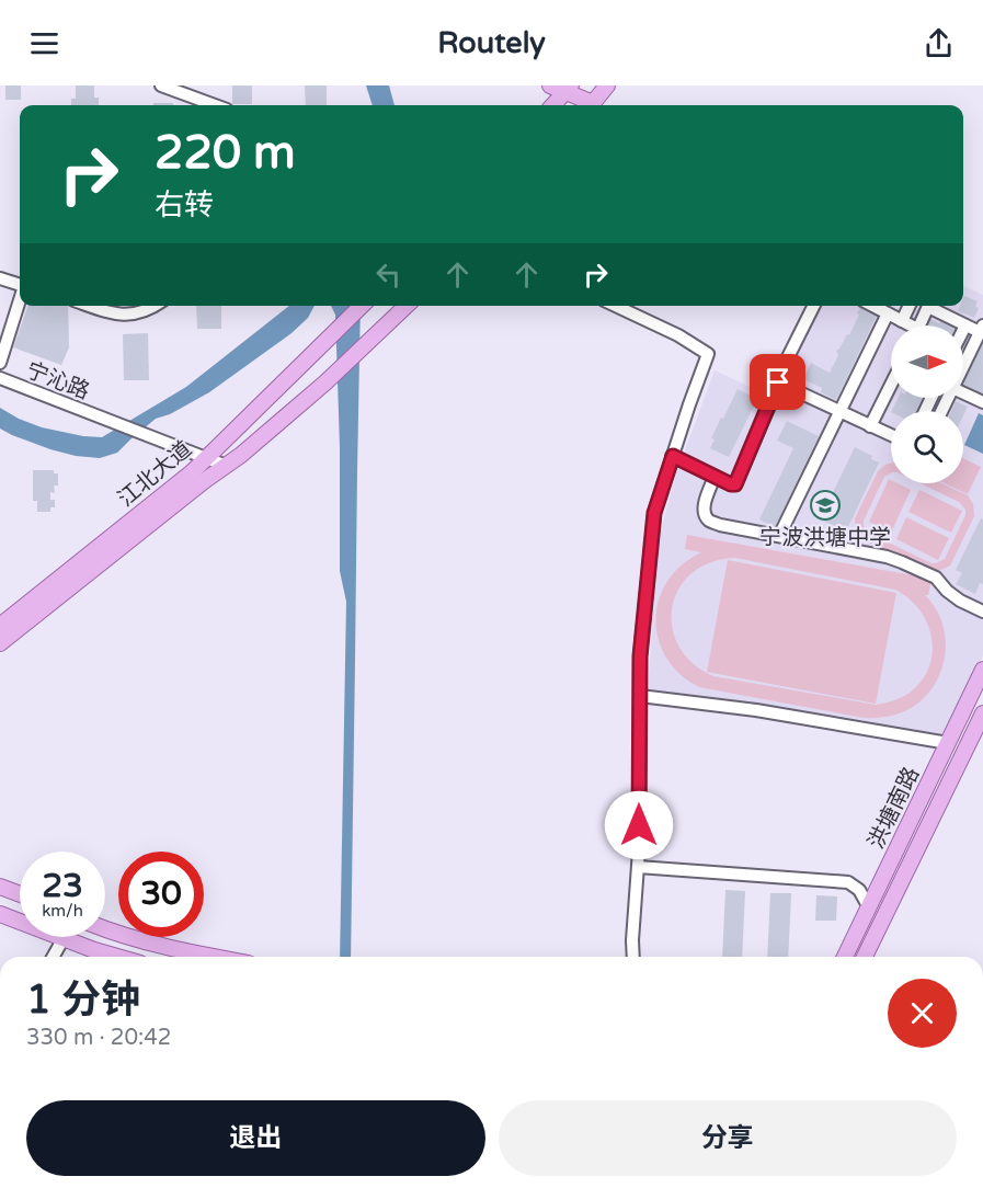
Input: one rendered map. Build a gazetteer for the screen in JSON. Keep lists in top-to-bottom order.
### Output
{
  "streets": {
    "main road": ["江北大道", "洪塘南路"],
    "street": ["宁沁路"]
  },
  "crossings": [
    ["宁沁路", "江北大道"]
  ],
  "places": {
    "school or university": ["宁波洪塘中学"]
  },
  "north": "right",
  "page": {
    "header": "Routely",
    "turn": ["220 m", "右转"],
    "speed": "23 km/h",
    "limit": "30",
    "heading": ["1 分钟", "330 m · 20:42"],
    "buttons": ["退出", "分享"]
  }
}
